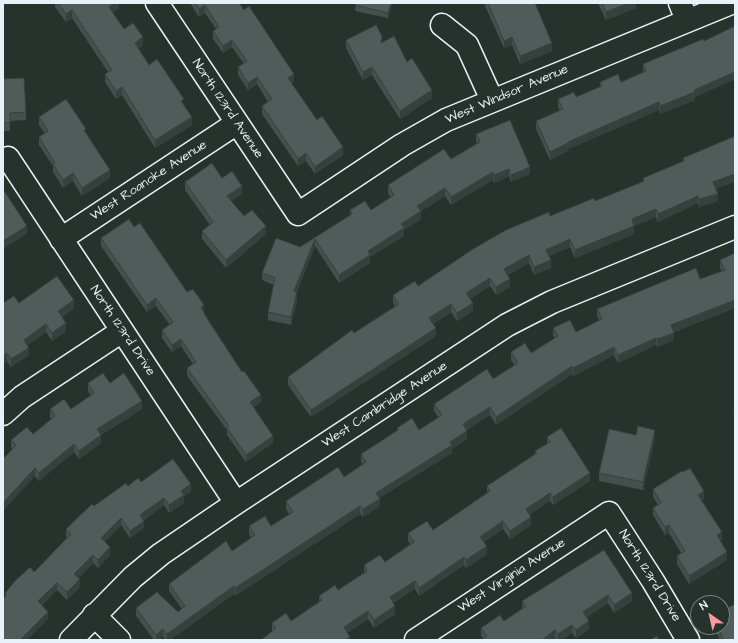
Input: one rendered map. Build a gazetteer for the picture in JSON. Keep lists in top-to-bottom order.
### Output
{
  "streets": {
    "street": [
      "West Windsor Avenue",
      "North 123rd Avenue",
      "West Roanoke Avenue",
      "North 123rd Drive",
      "West Cambridge Avenue",
      "West Virginia Avenue"
    ]
  },
  "crossings": [
    ["West Windsor Avenue", "North 123rd Avenue"],
    ["North 123rd Avenue", "West Roanoke Avenue"],
    ["West Roanoke Avenue", "North 123rd Drive"],
    ["North 123rd Drive", "West Cambridge Avenue"],
    ["North 123rd Drive", "West Virginia Avenue"]
  ],
  "north": "top left"
}
